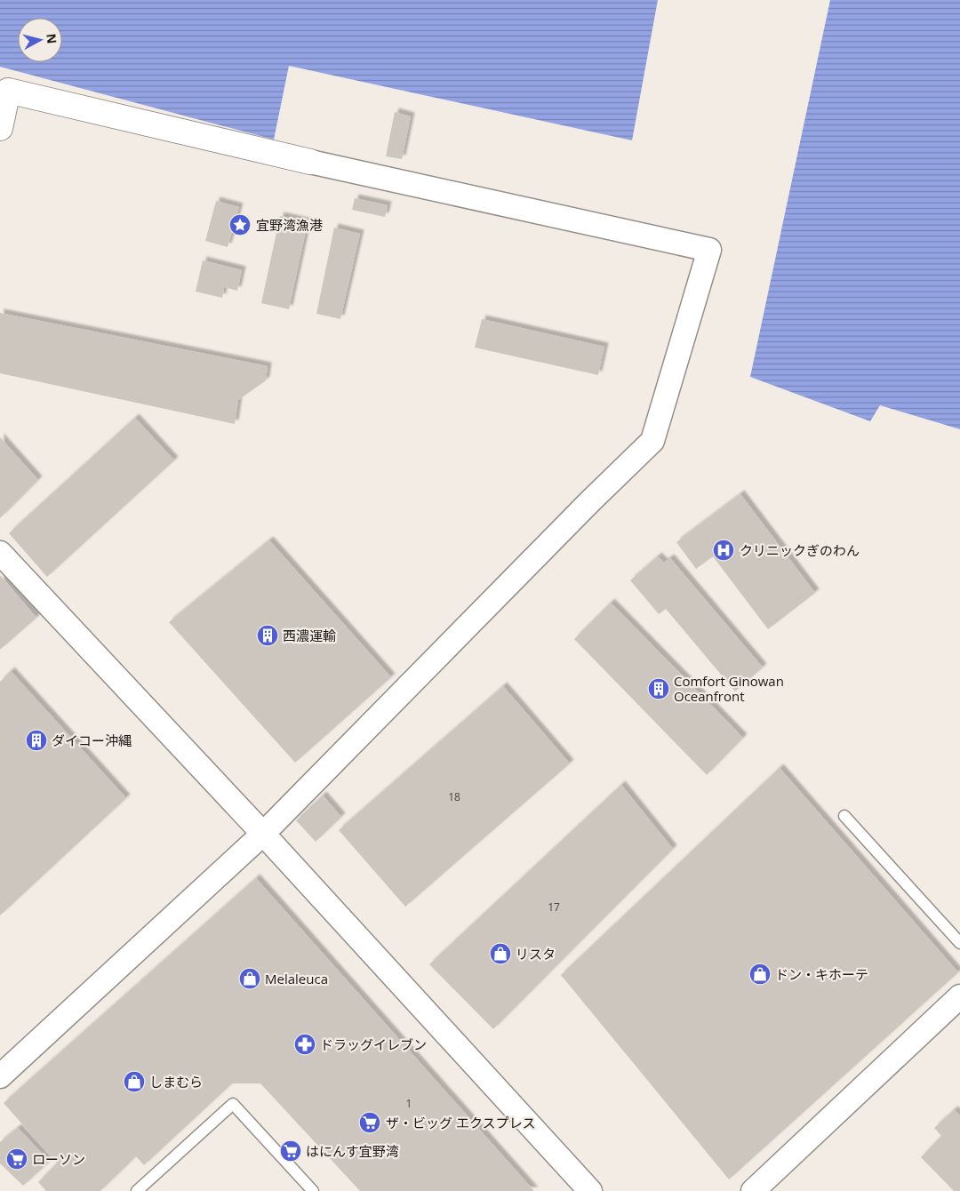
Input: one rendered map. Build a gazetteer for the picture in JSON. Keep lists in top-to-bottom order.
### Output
{
  "places": {
    "place": ["宜野湾漁港"],
    "hospital": ["クリニックぎのわん"],
    "building": ["西濃運輸", "Comfort Ginowan Oceanfront", "ダイコー沖縄"],
    "shop": [
      "リスタ",
      "ドン・キホーテ",
      "Melaleuca",
      "しまむら"
    ],
    "pharmacy": ["ドラッグイレブン"],
    "supermarket": ["ザ・ビッグ エクスプレス", "はにんす宜野湾", "ローソン"]
  },
  "house_numbers": ["18", "17", "1"],
  "north": "right"
}
